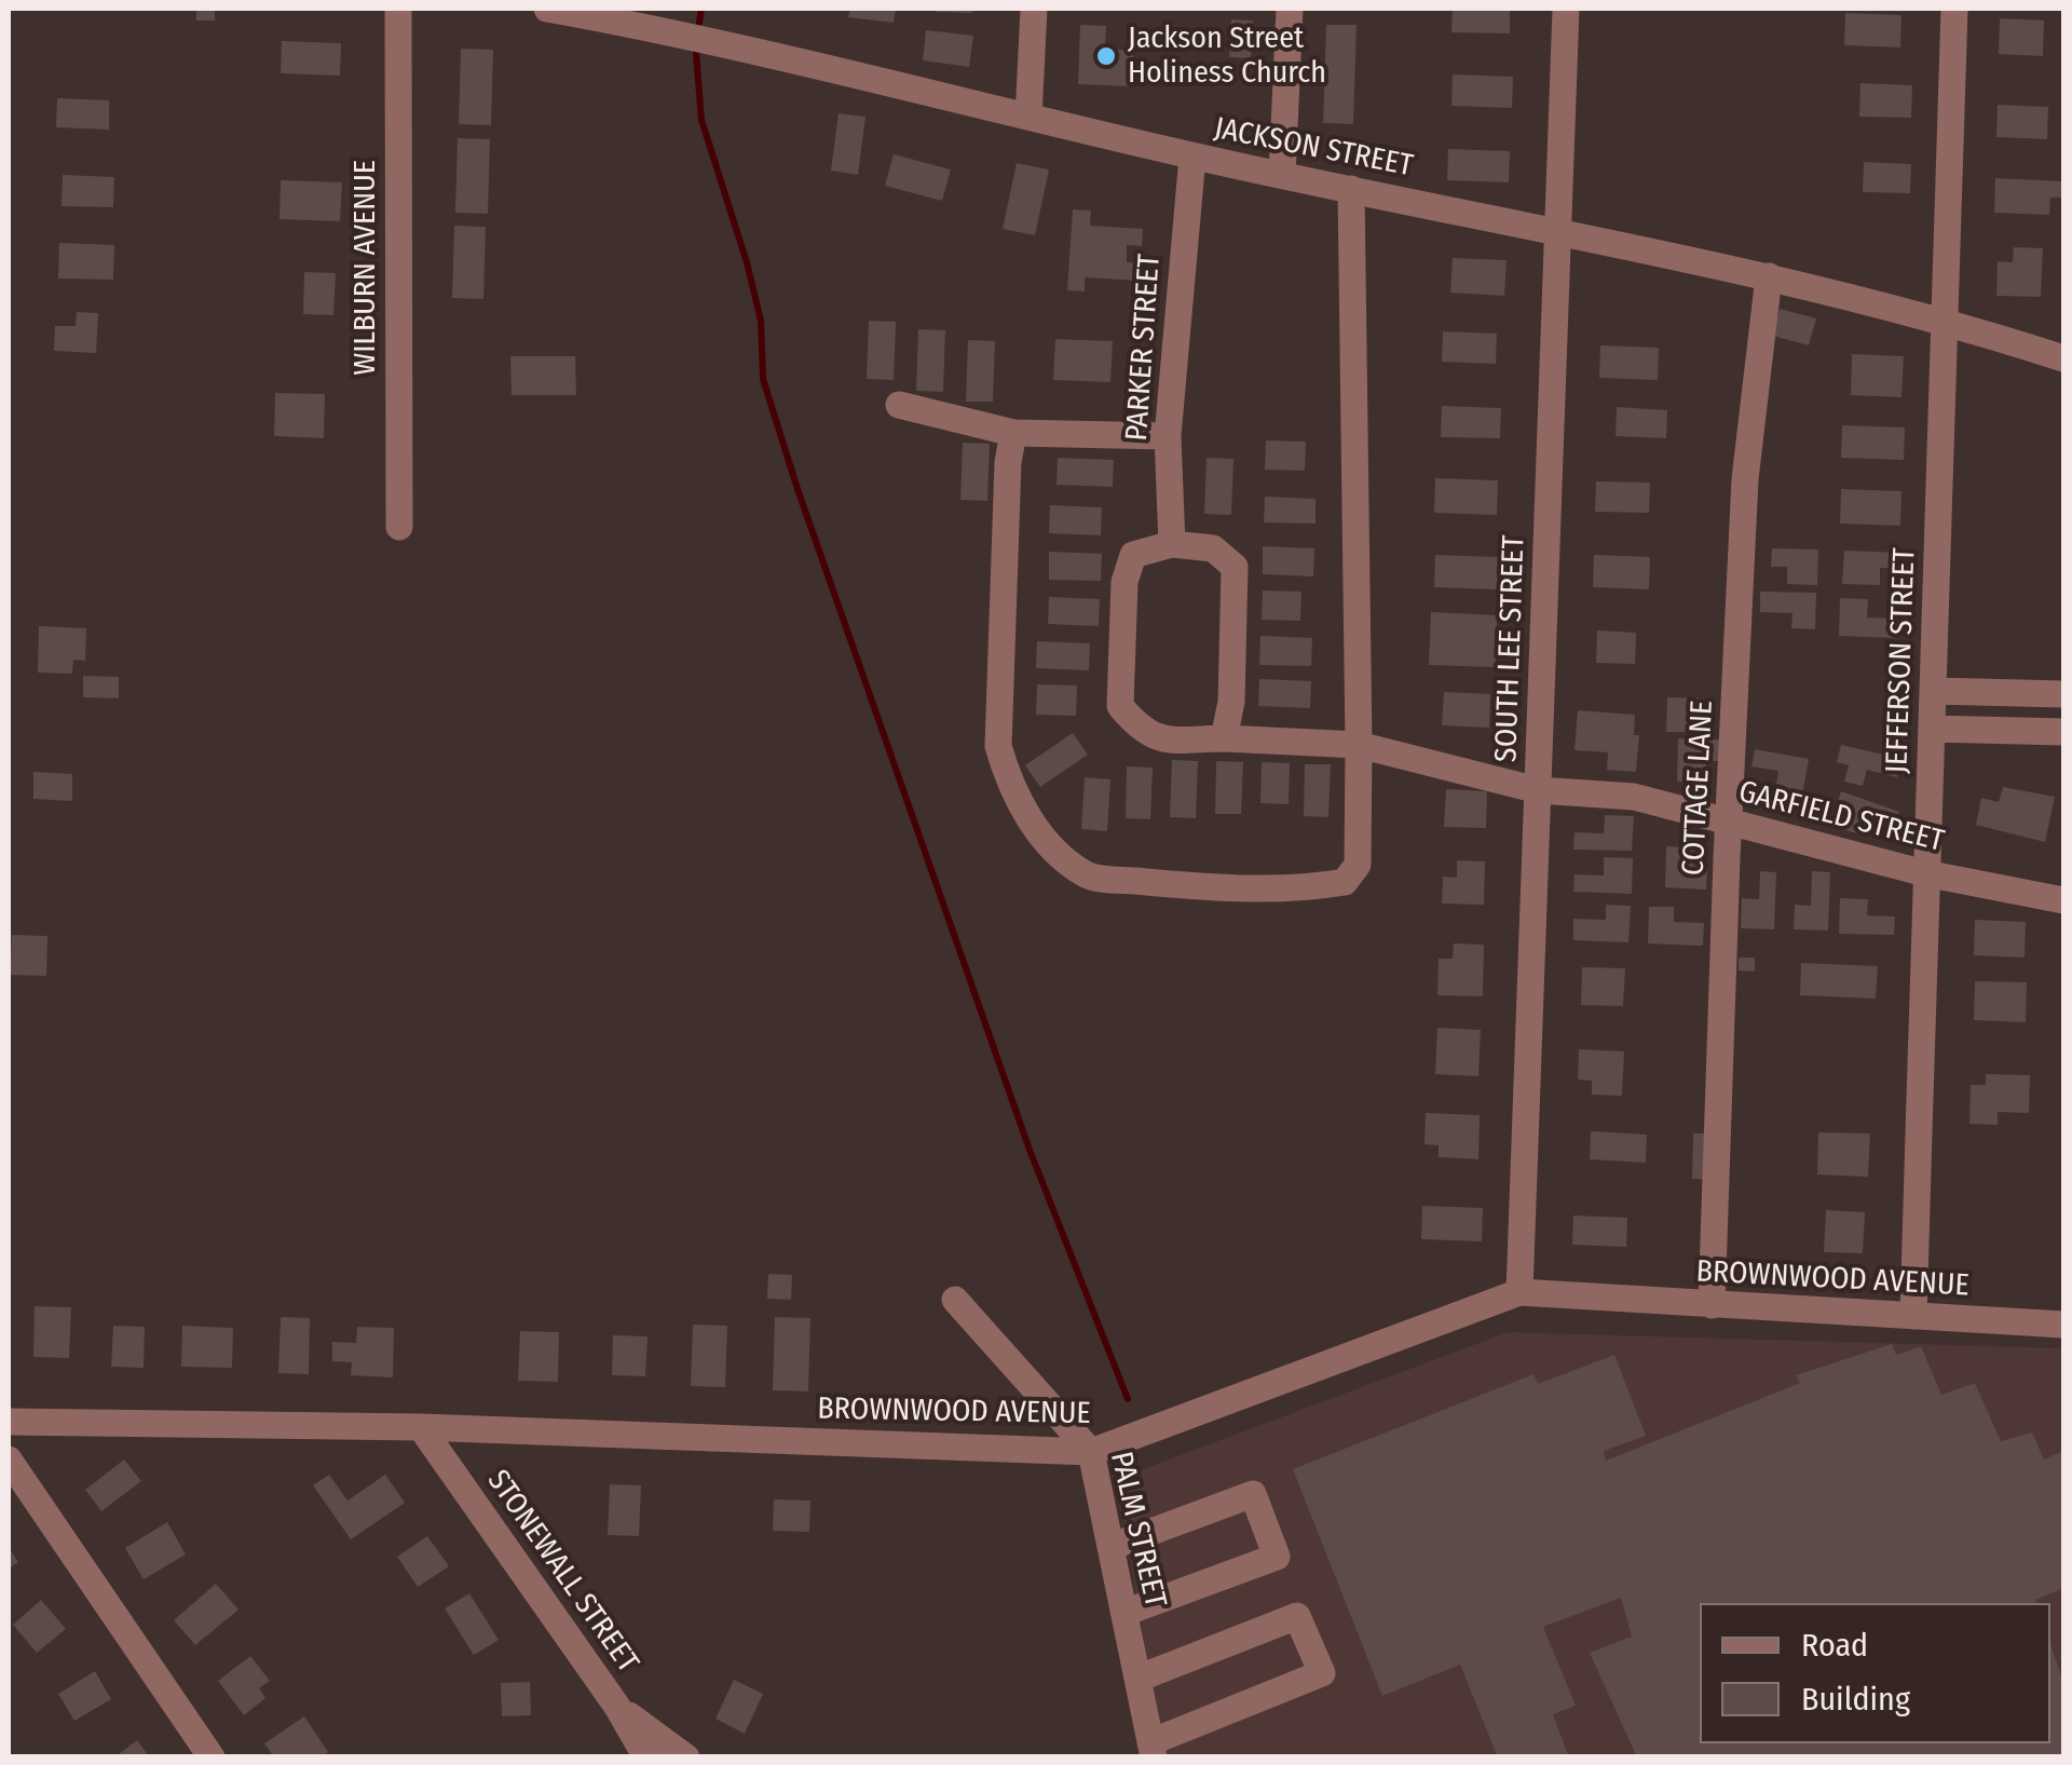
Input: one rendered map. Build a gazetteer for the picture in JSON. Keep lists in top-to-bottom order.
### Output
{
  "streets": {
    "street": [
      "JACKSON STREET",
      "WILBURN AVENUE",
      "PARKER STREET",
      "SOUTH LEE STREET",
      "JEFFERSON STREET",
      "COTTAGE LANE",
      "GARFIELD STREET",
      "BROWNWOOD AVENUE",
      "PALM STREET",
      "STONEWALL STREET"
    ]
  },
  "crossings": [
    ["JACKSON STREET", "PARKER STREET"],
    ["JACKSON STREET", "SOUTH LEE STREET"],
    ["JACKSON STREET", "JEFFERSON STREET"],
    ["JACKSON STREET", "COTTAGE LANE"],
    ["SOUTH LEE STREET", "GARFIELD STREET"],
    ["SOUTH LEE STREET", "BROWNWOOD AVENUE"],
    ["JEFFERSON STREET", "GARFIELD STREET"],
    ["JEFFERSON STREET", "BROWNWOOD AVENUE"],
    ["COTTAGE LANE", "GARFIELD STREET"],
    ["COTTAGE LANE", "BROWNWOOD AVENUE"],
    ["BROWNWOOD AVENUE", "PALM STREET"],
    ["BROWNWOOD AVENUE", "STONEWALL STREET"]
  ],
  "places": ["Jackson Street Holiness Church"],
  "legend": ["Road", "Building"]
}
